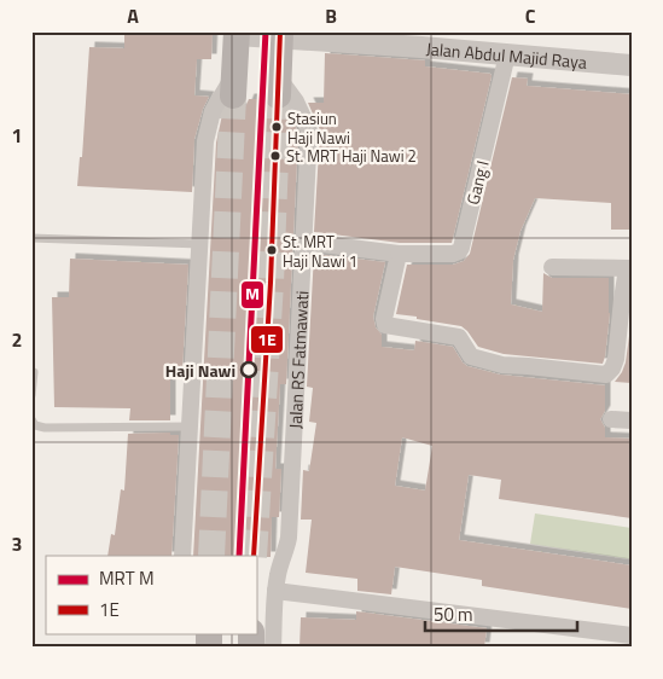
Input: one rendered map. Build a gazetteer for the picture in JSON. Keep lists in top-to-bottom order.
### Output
{
  "streets": {
    "main road": ["Jalan RS Fatmawati"],
    "street": ["Jalan Abdul Majid Raya", "Gang I"]
  },
  "crossings": [
    ["Jalan Abdul Majid Raya", "Gang I"],
    ["Jalan Abdul Majid Raya", "Jalan RS Fatmawati"],
    ["Gang I", "Jalan RS Fatmawati"]
  ],
  "places": [
    "Stasiun Haji Nawi",
    "St. MRT Haji Nawi 2",
    "St. MRT Haji Nawi 1",
    "Haji Nawi"
  ],
  "lines": ["metro line M", "transit line 1E"],
  "legend": ["MRT M", "1E"],
  "scale_bar": "50 m",
  "grid": {
    "columns": ["A", "B", "C"],
    "rows": ["1", "2", "3"]
  }
}
